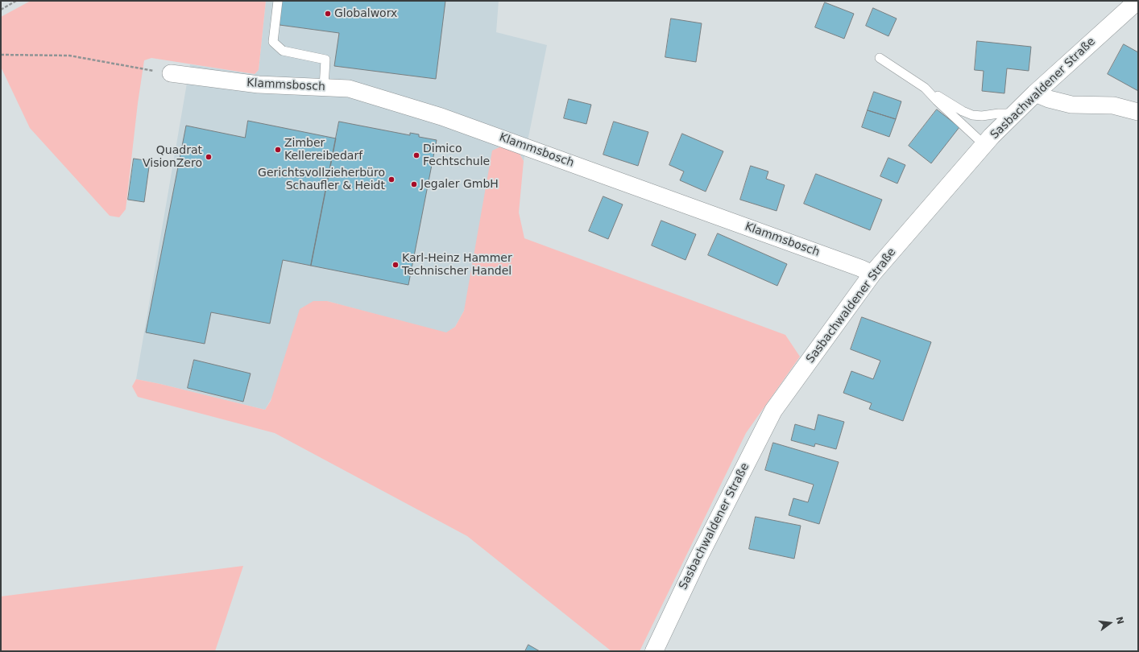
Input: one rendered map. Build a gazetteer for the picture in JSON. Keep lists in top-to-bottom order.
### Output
{
  "streets": {
    "street": ["Klammsbosch", "Sasbachwaldener Straße"]
  },
  "crossings": [
    ["Klammsbosch", "Sasbachwaldener Straße"]
  ],
  "places": [
    "Globalworx",
    "Zimber Kellereibedarf",
    "Dimico Fechtschule",
    "Quadrat VisionZero",
    "Gerichtsvollzieherbüro Schaufler & Heidt",
    "Jegaler GmbH",
    "Karl-Heinz Hammer Technischer Handel"
  ],
  "north": "right"
}
